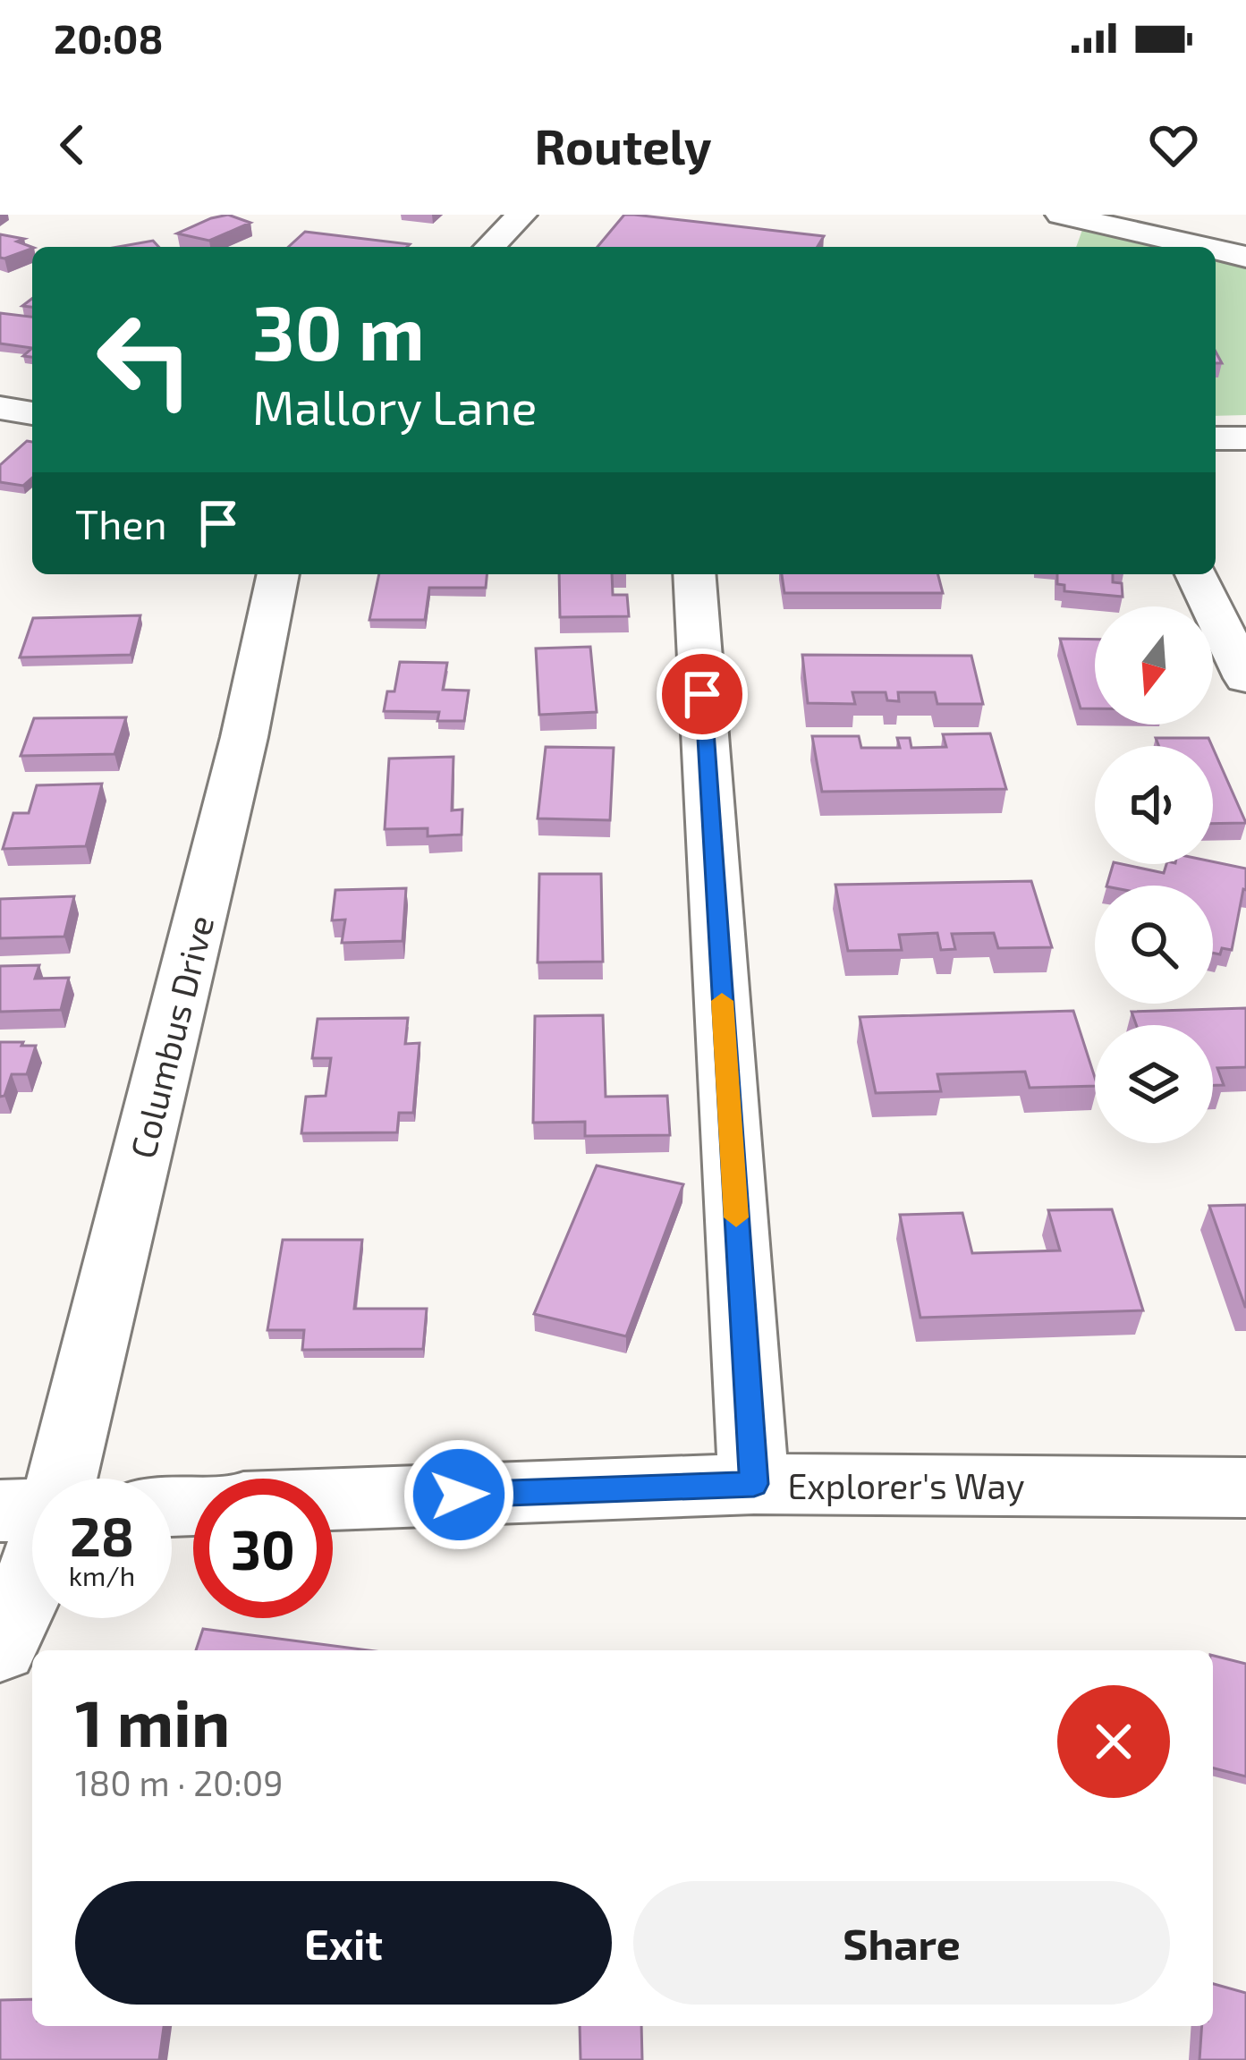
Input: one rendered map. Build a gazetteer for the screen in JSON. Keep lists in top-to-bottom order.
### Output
{
  "streets": {
    "street": ["Columbus Drive", "Explorer's Way"]
  },
  "north": "bottom",
  "page": {
    "status": "20:08",
    "header": "Routely",
    "turn": ["30 m", "Mallory Lane"],
    "then": "Then",
    "speed": "28 km/h",
    "limit": "30",
    "heading": ["1 min", "180 m · 20:09"],
    "buttons": ["Exit", "Share"]
  }
}
